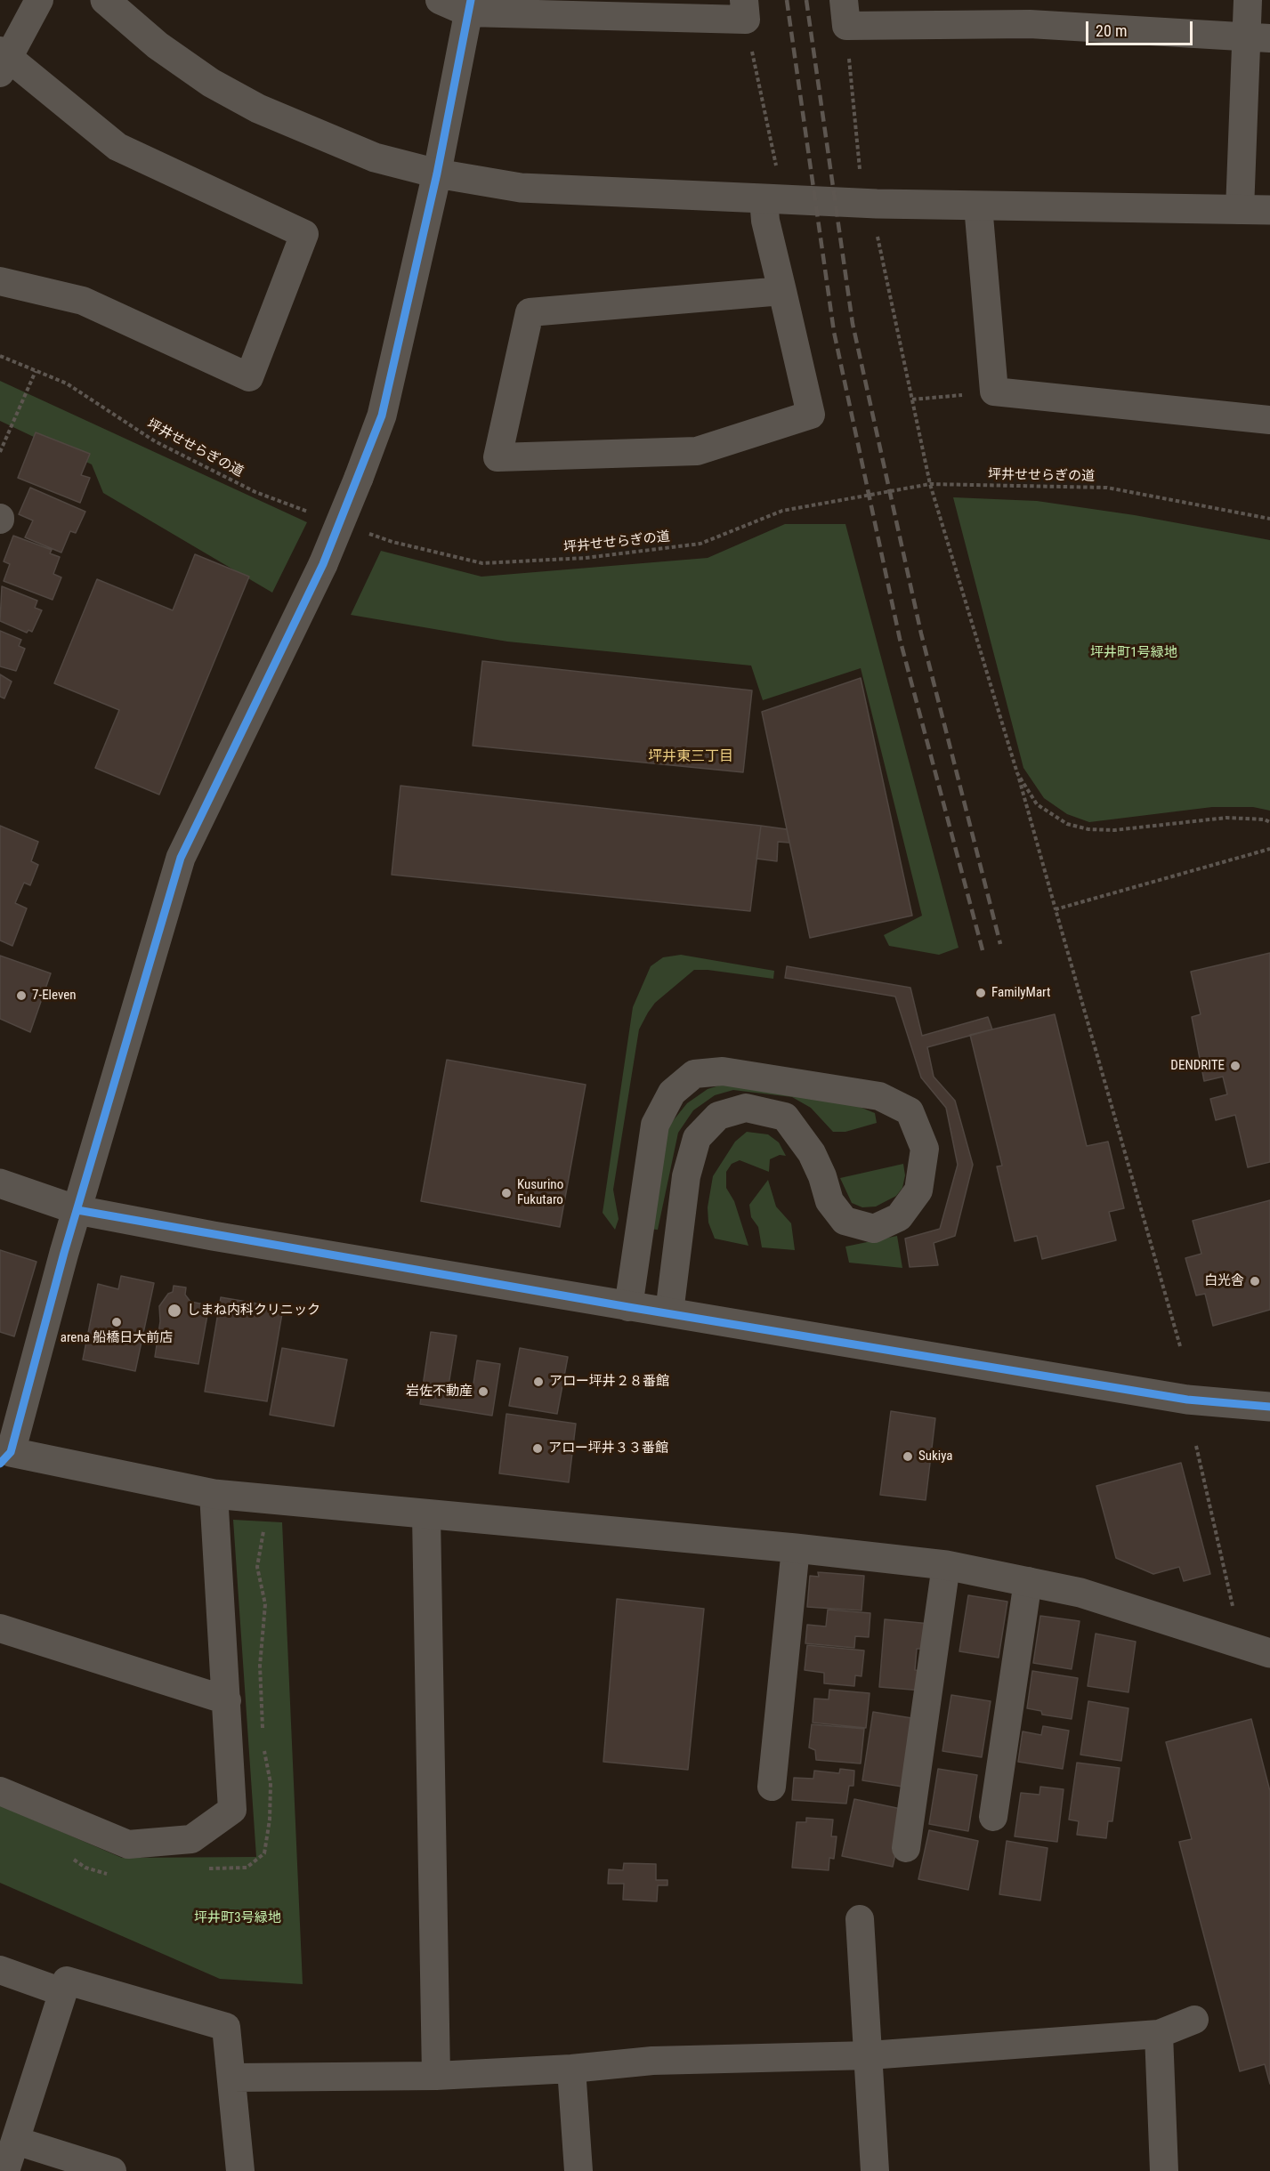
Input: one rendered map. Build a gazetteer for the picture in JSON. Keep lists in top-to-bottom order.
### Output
{
  "streets": {
    "path": ["坪井せせらぎの道"]
  },
  "districts": ["坪井東三丁目"],
  "parks": ["坪井町1号緑地", "坪井町3号緑地"],
  "places": [
    "FamilyMart",
    "7-Eleven",
    "DENDRITE",
    "Kusurino Fukutaro",
    "白光舎",
    "しまね内科クリニック",
    "arena 船橋日大前店",
    "アロー坪井２８番館",
    "岩佐不動産",
    "アロー坪井３３番館",
    "Sukiya"
  ],
  "scale_bar": "20 m"
}
